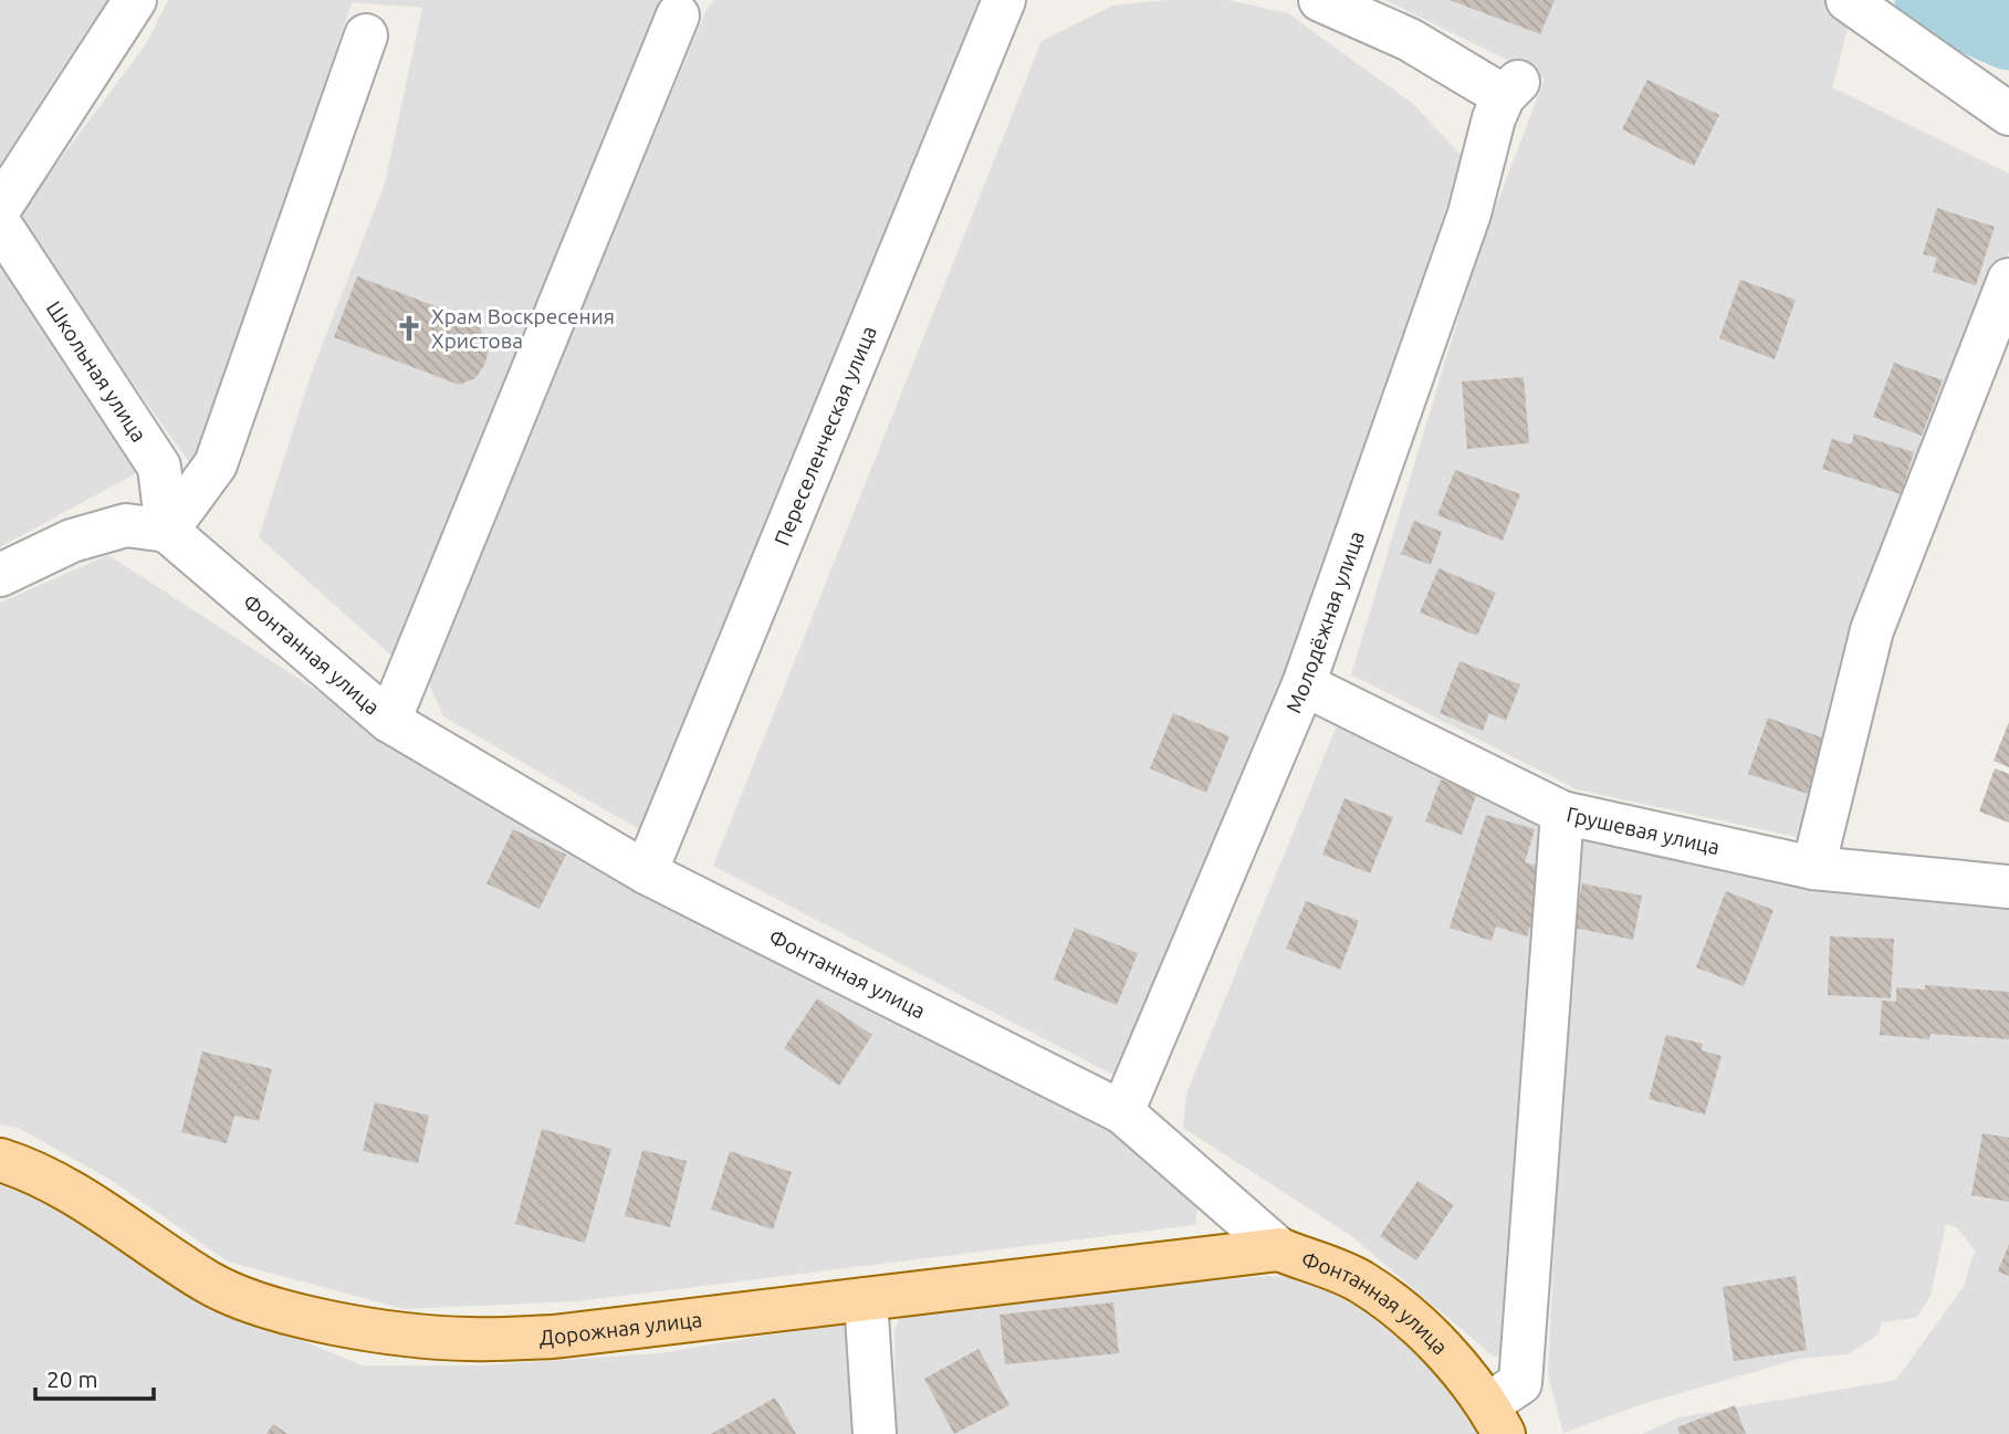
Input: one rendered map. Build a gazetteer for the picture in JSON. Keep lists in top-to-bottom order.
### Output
{
  "streets": {
    "main road": ["Фонтанная улица", "Дорожная улица"],
    "street": [
      "Школьная улица",
      "Переселенческая улица",
      "Молодёжная улица",
      "Грушевая улица"
    ]
  },
  "crossings": [
    ["Школьная улица", "Фонтанная улица"],
    ["Переселенческая улица", "Фонтанная улица"],
    ["Молодёжная улица", "Фонтанная улица"],
    ["Молодёжная улица", "Грушевая улица"],
    ["Фонтанная улица", "Дорожная улица"]
  ],
  "places": {
    "church": ["Храм Воскресения Христова"]
  },
  "scale_bar": "20 m"
}
